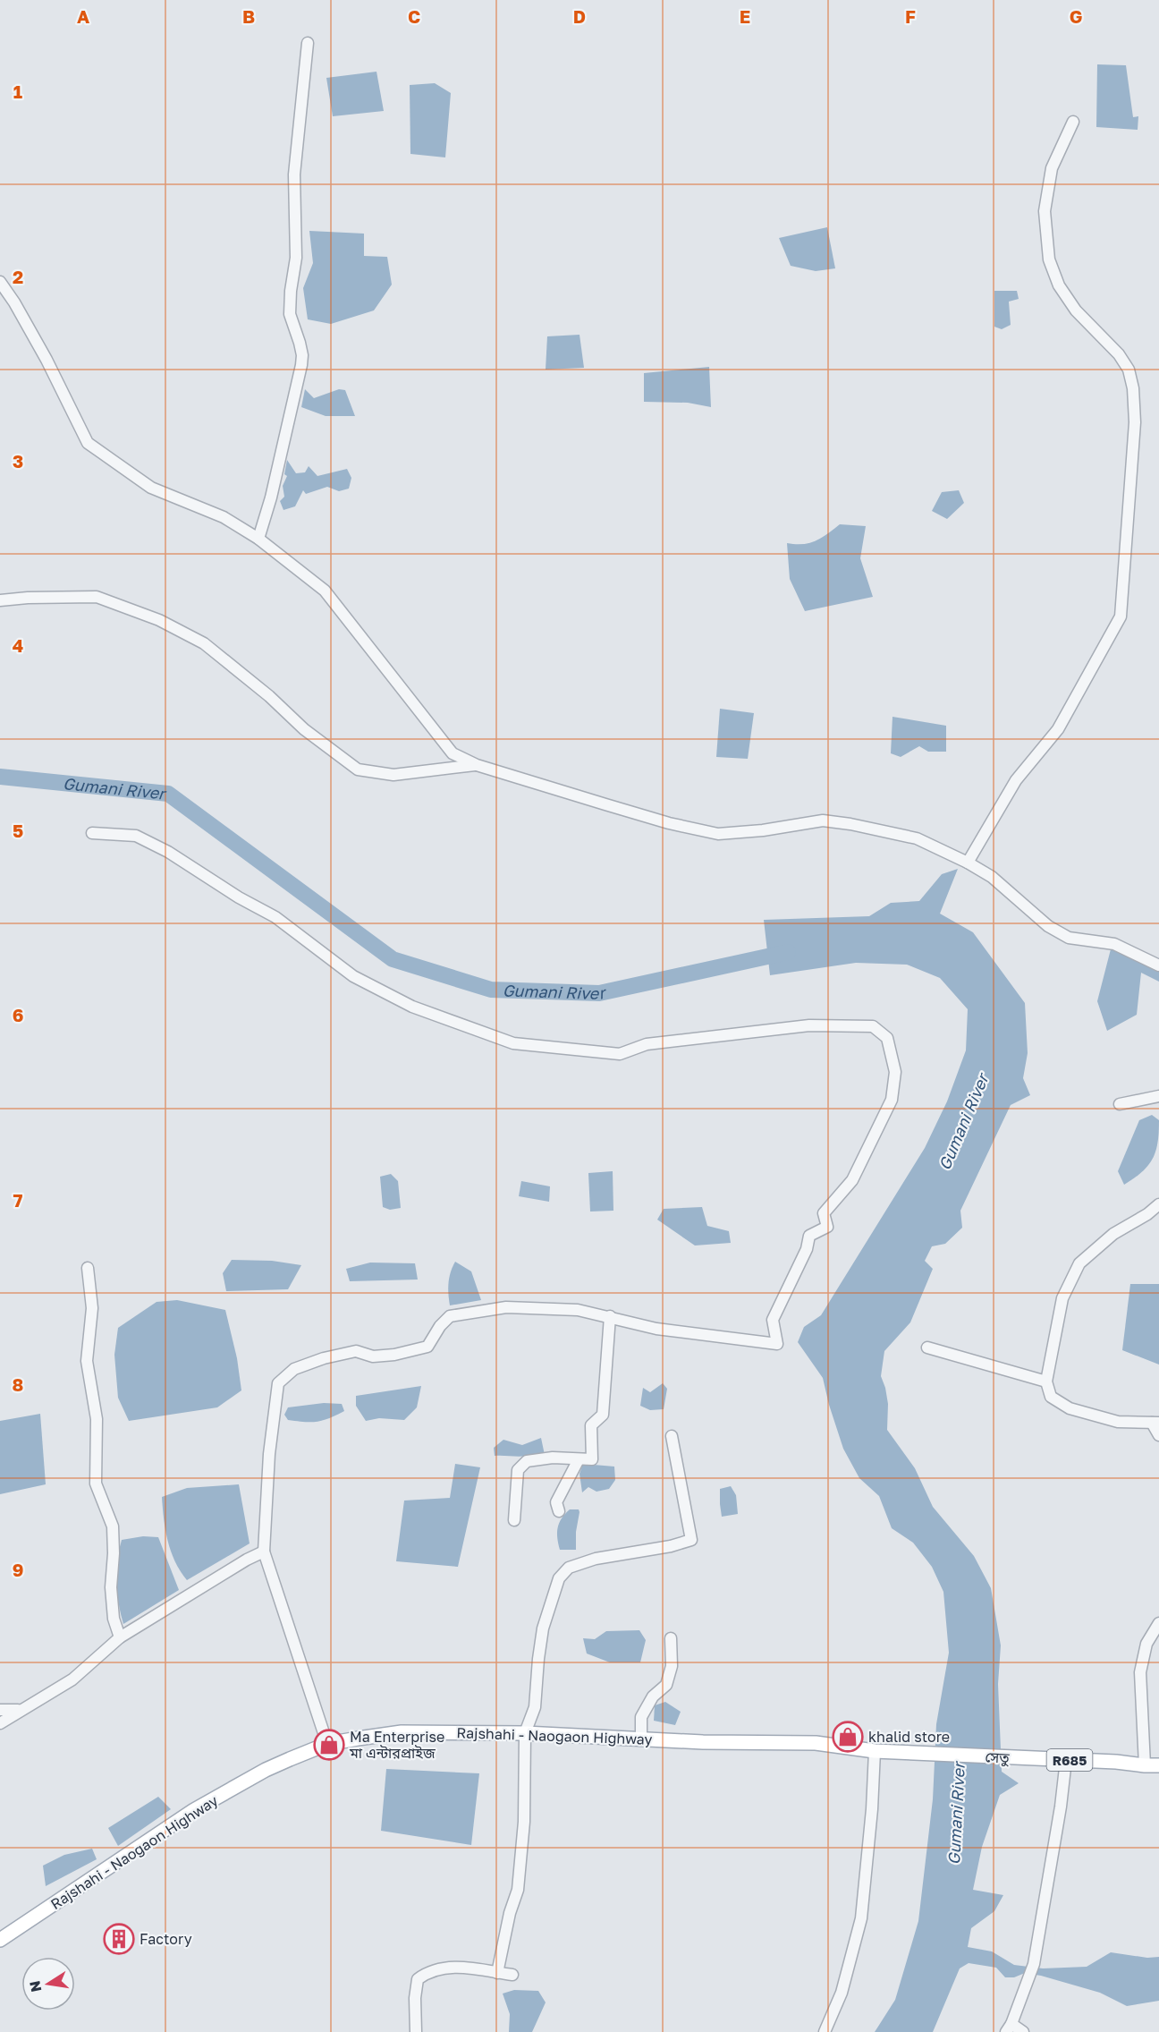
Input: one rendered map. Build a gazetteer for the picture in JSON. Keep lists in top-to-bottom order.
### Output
{
  "streets": {
    "main road": ["Rajshahi - Naogaon Highway", "সেতু", "R685"]
  },
  "crossings": [
    ["Rajshahi - Naogaon Highway", "সেতু"],
    ["সেতু", "R685"]
  ],
  "water": ["Gumani River"],
  "places": {
    "shop": ["khalid store", "Ma Enterprise মা এন্টারপ্রাইজ"],
    "building": ["Factory"]
  },
  "north": "left",
  "grid": {
    "columns": [
      "A",
      "B",
      "C",
      "D",
      "E",
      "F",
      "G"
    ],
    "rows": [
      "1",
      "2",
      "3",
      "4",
      "5",
      "6",
      "7",
      "8",
      "9"
    ]
  }
}
